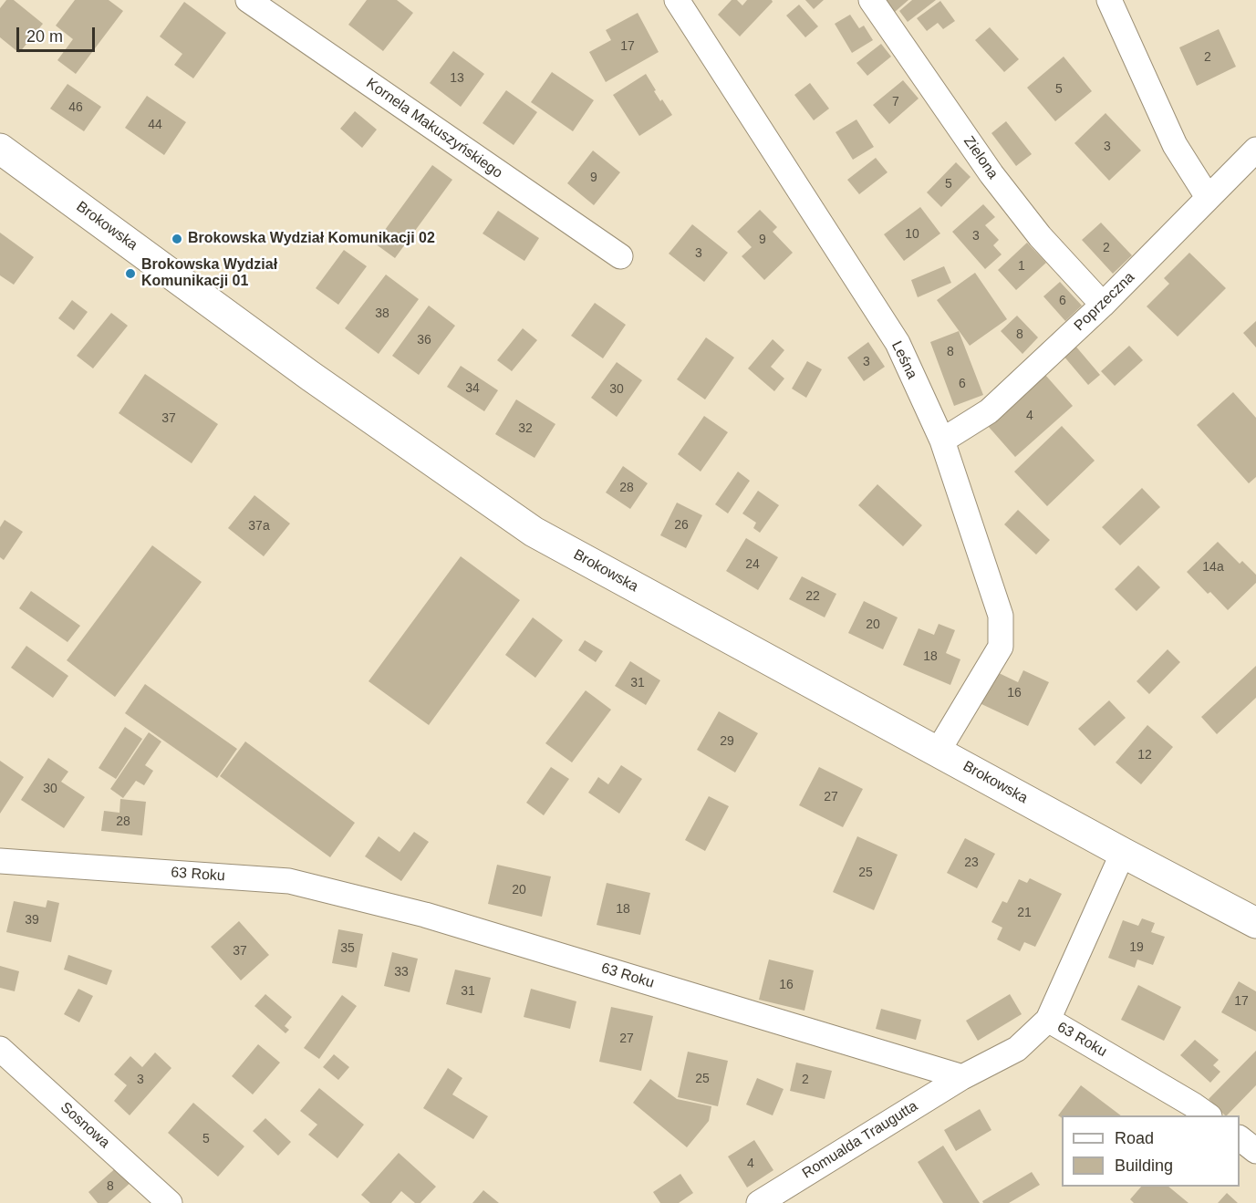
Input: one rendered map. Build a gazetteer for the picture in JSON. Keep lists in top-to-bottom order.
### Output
{
  "streets": {
    "street": [
      "Kornela Makuszyńskiego",
      "Zielona",
      "Brokowska",
      "Poprzeczna",
      "Leśna",
      "63 Roku",
      "Sosnowa",
      "Romualda Traugutta"
    ]
  },
  "crossings": [
    ["Zielona", "Poprzeczna"],
    ["Brokowska", "Leśna"],
    ["Poprzeczna", "Leśna"],
    ["63 Roku", "Romualda Traugutta"]
  ],
  "places": ["Brokowska Wydział Komunikacji 02", "Brokowska Wydział Komunikacji 01"],
  "house_numbers": [
    "17",
    "2",
    "13",
    "5",
    "7",
    "46",
    "44",
    "3",
    "9",
    "5",
    "10",
    "3",
    "9",
    "2",
    "3",
    "1",
    "6",
    "38",
    "8",
    "36",
    "8",
    "3",
    "6",
    "34",
    "30",
    "4",
    "37",
    "32",
    "28",
    "26",
    "37a",
    "24",
    "14a",
    "22",
    "20",
    "18",
    "31",
    "16",
    "29",
    "12",
    "30",
    "27",
    "28",
    "23",
    "25",
    "20",
    "18",
    "21",
    "39",
    "19",
    "35",
    "37",
    "33",
    "16",
    "31",
    "17",
    "27",
    "25",
    "3",
    "2",
    "5",
    "4",
    "8"
  ],
  "legend": ["Road", "Building"],
  "scale_bar": "20 m"
}
